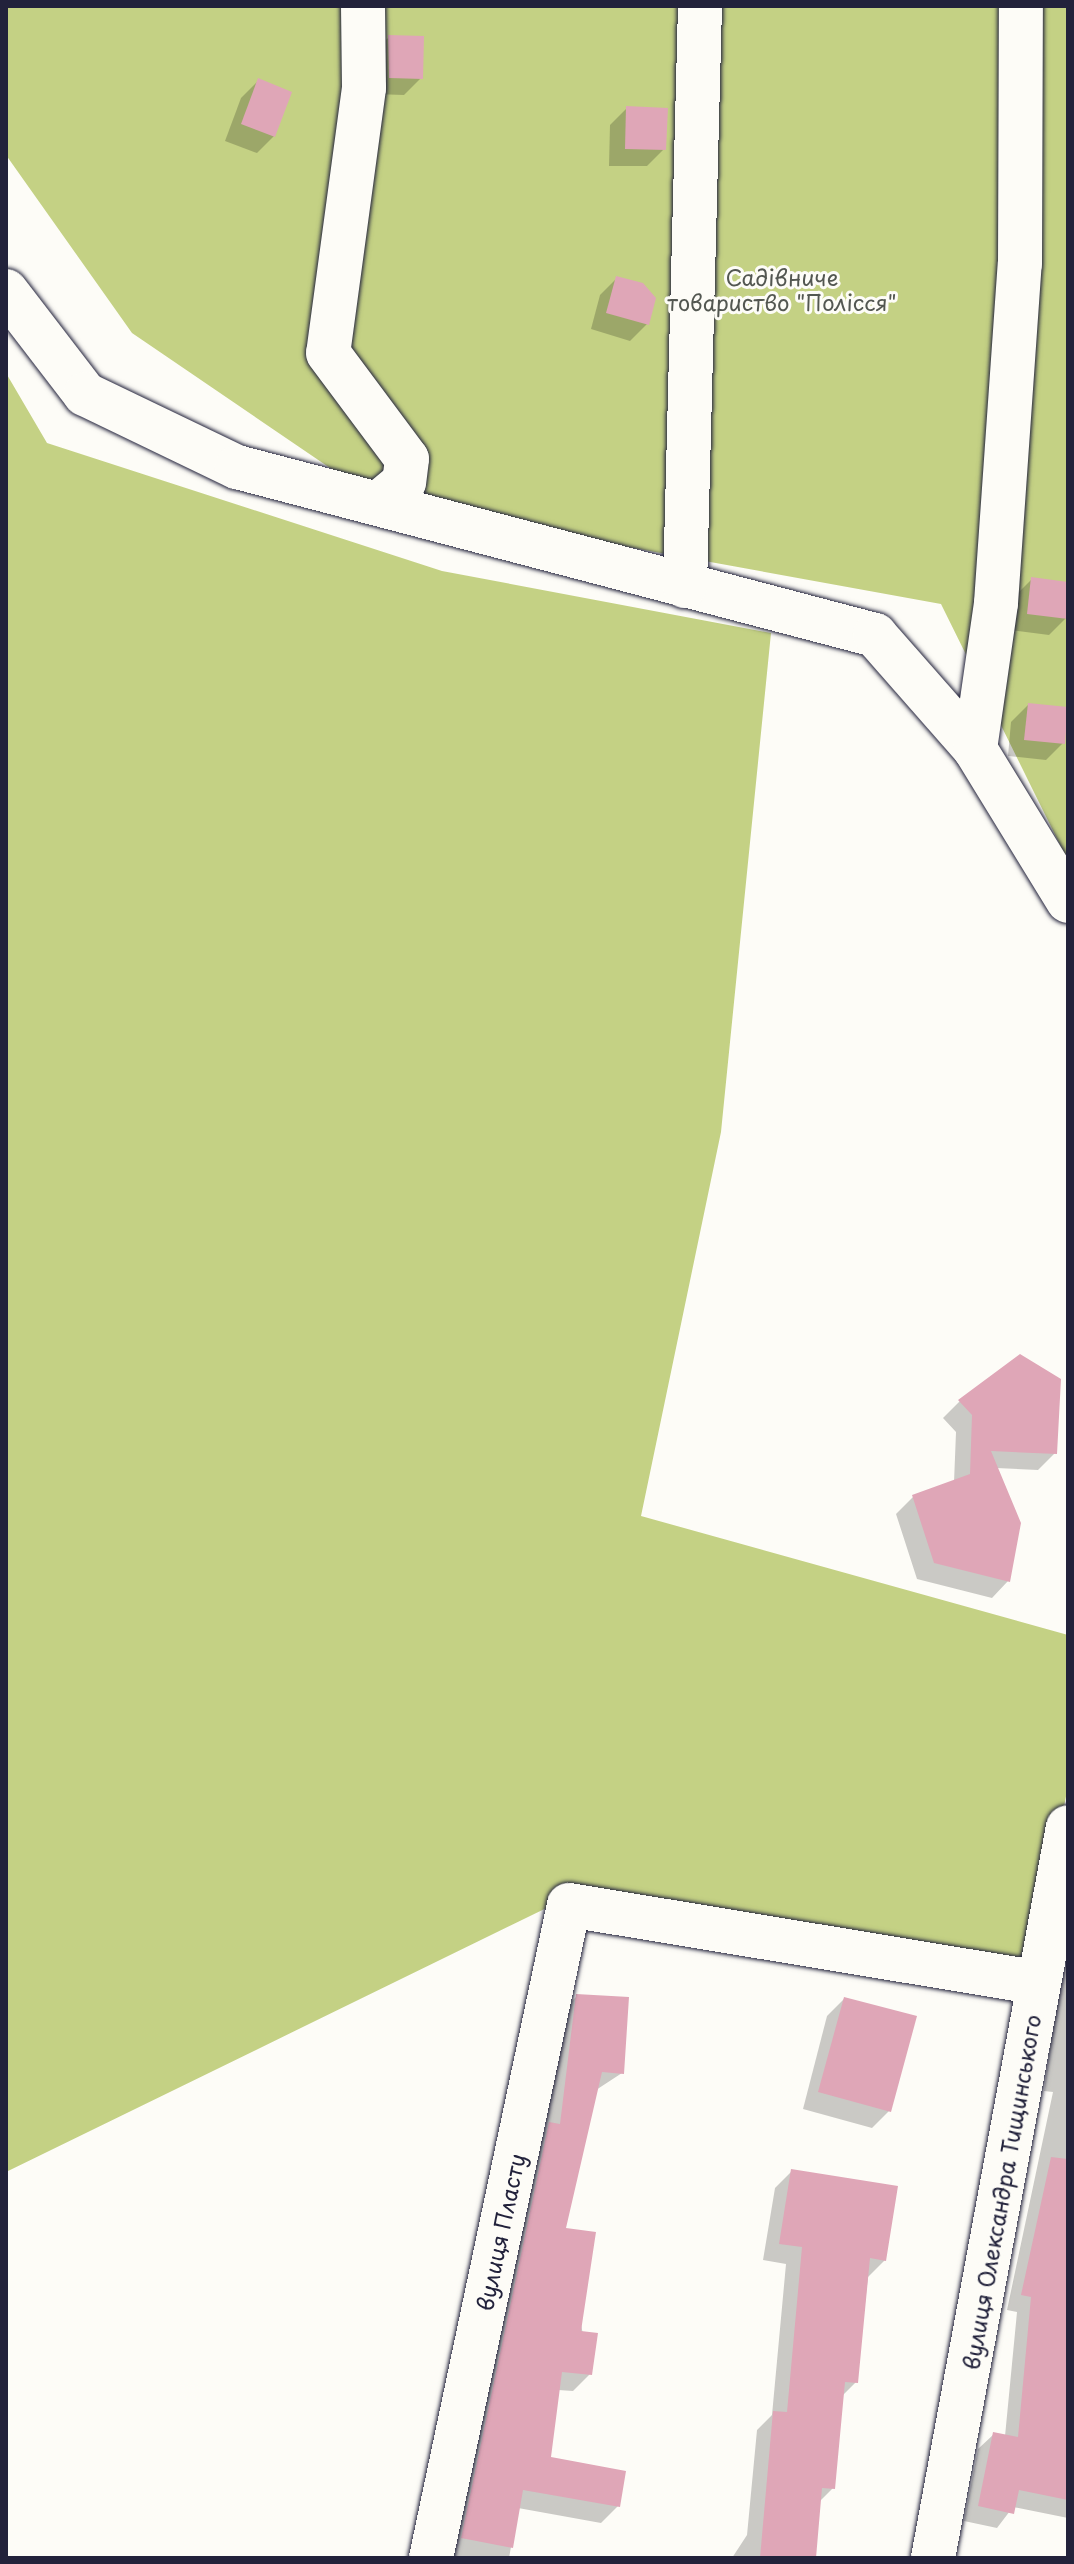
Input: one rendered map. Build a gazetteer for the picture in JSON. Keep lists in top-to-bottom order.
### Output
{
  "streets": {
    "street": ["вулиця Олександра Тищинського", "вулиця Пласту"]
  },
  "crossings": [
    ["вулиця Олександра Тищинського", "вулиця Пласту"]
  ],
  "parks": ["Садівниче товариство \"Полісся\""]
}
